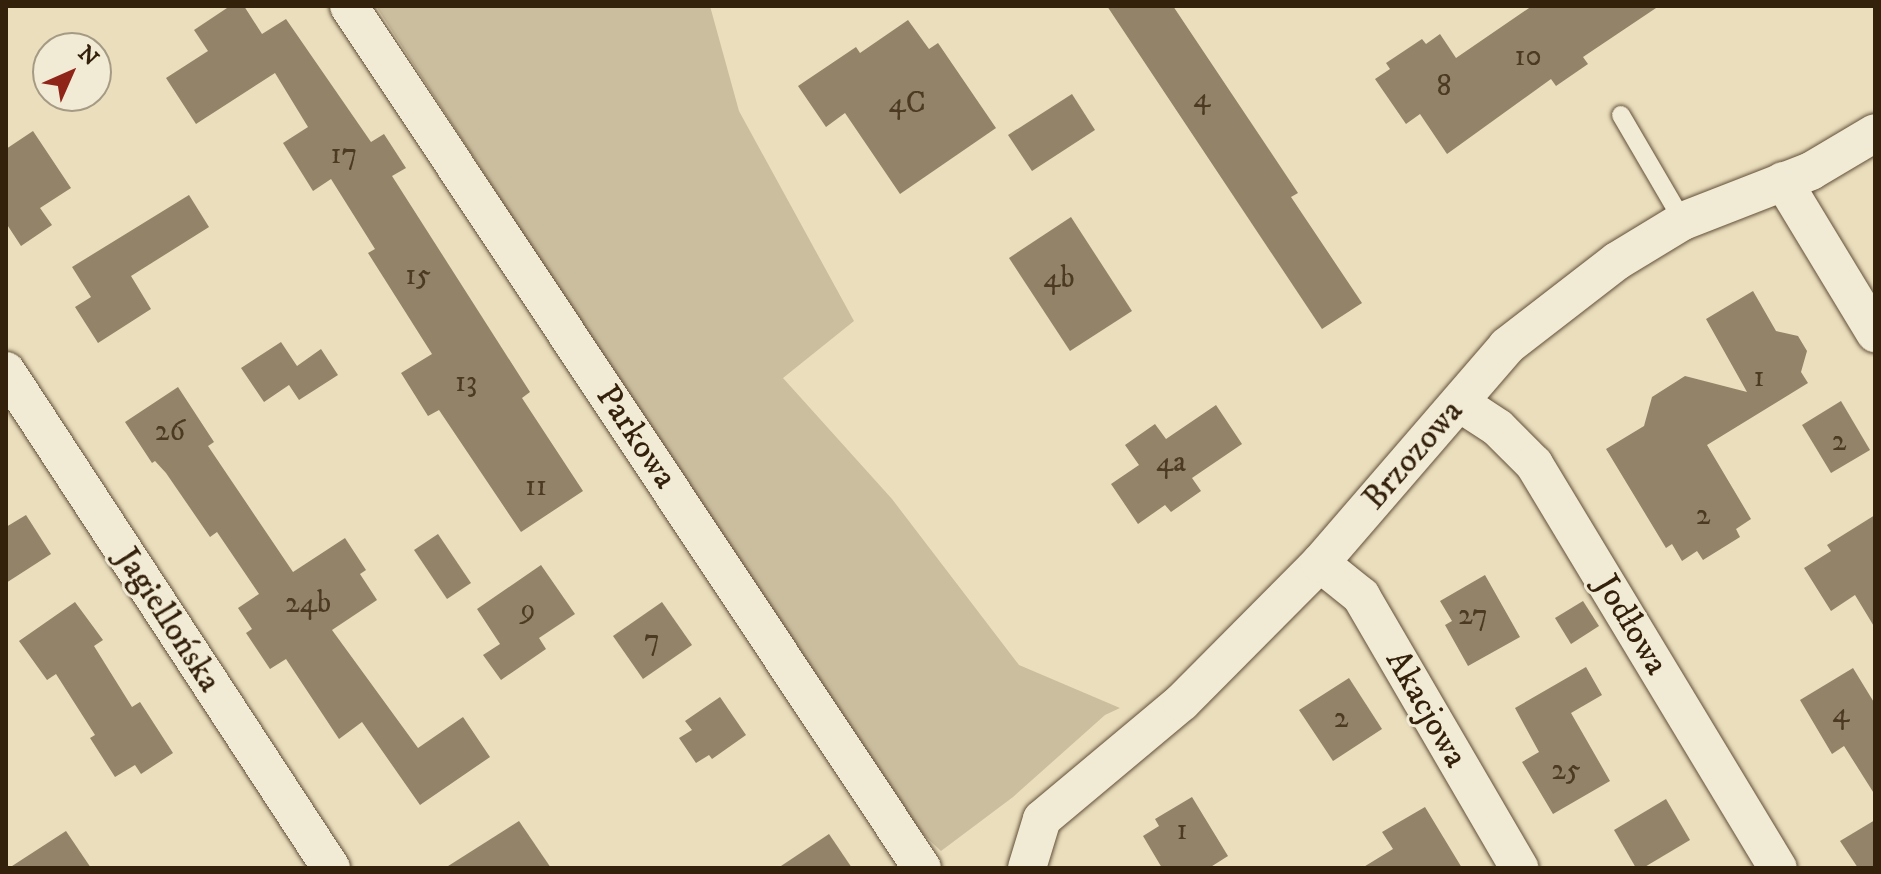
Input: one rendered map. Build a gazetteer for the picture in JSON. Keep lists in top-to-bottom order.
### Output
{
  "streets": {
    "street": [
      "Parkowa",
      "Brzozowa",
      "Jagiellońska",
      "Jodłowa",
      "Akacjowa"
    ]
  },
  "crossings": [
    ["Brzozowa", "Jodłowa"],
    ["Brzozowa", "Akacjowa"]
  ],
  "house_numbers": [
    "10",
    "8",
    "4",
    "4C",
    "17",
    "15",
    "4b",
    "1",
    "13",
    "26",
    "2",
    "4a",
    "11",
    "2",
    "24b",
    "9",
    "27",
    "7",
    "4",
    "2",
    "25",
    "1"
  ],
  "north": "top right"
}
